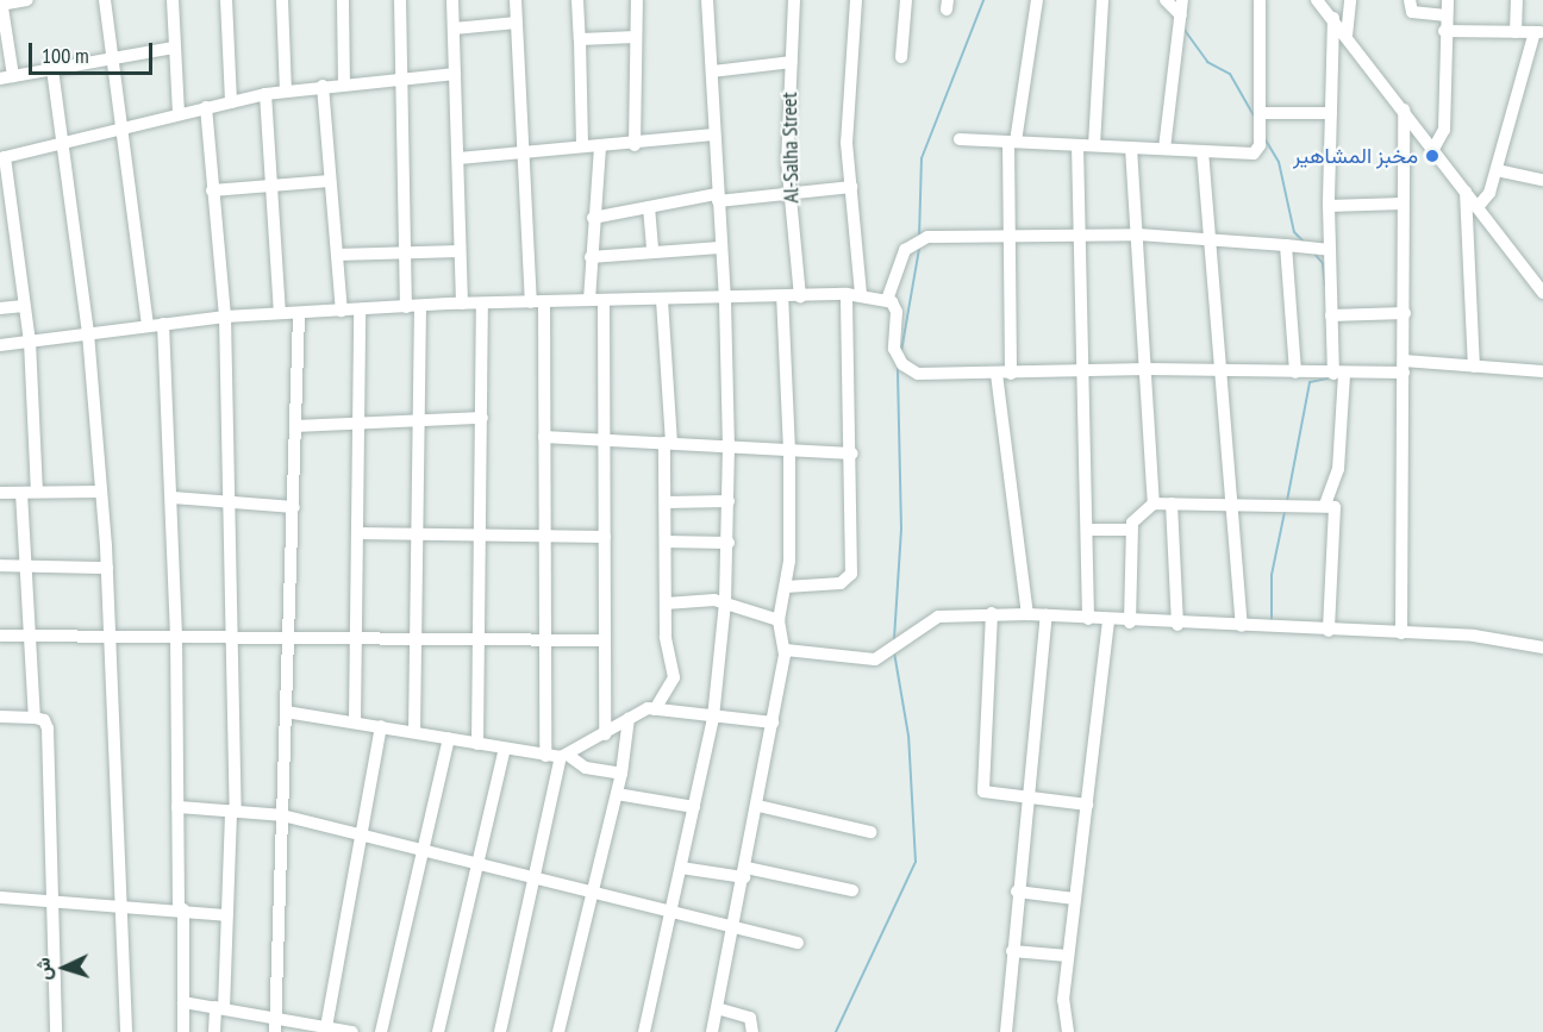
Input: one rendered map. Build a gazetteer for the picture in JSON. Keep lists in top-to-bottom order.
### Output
{
  "streets": {
    "street": ["Al-Salha Street"]
  },
  "places": ["مخبز المشاهير"],
  "scale_bar": "100 m",
  "north": "left"
}
